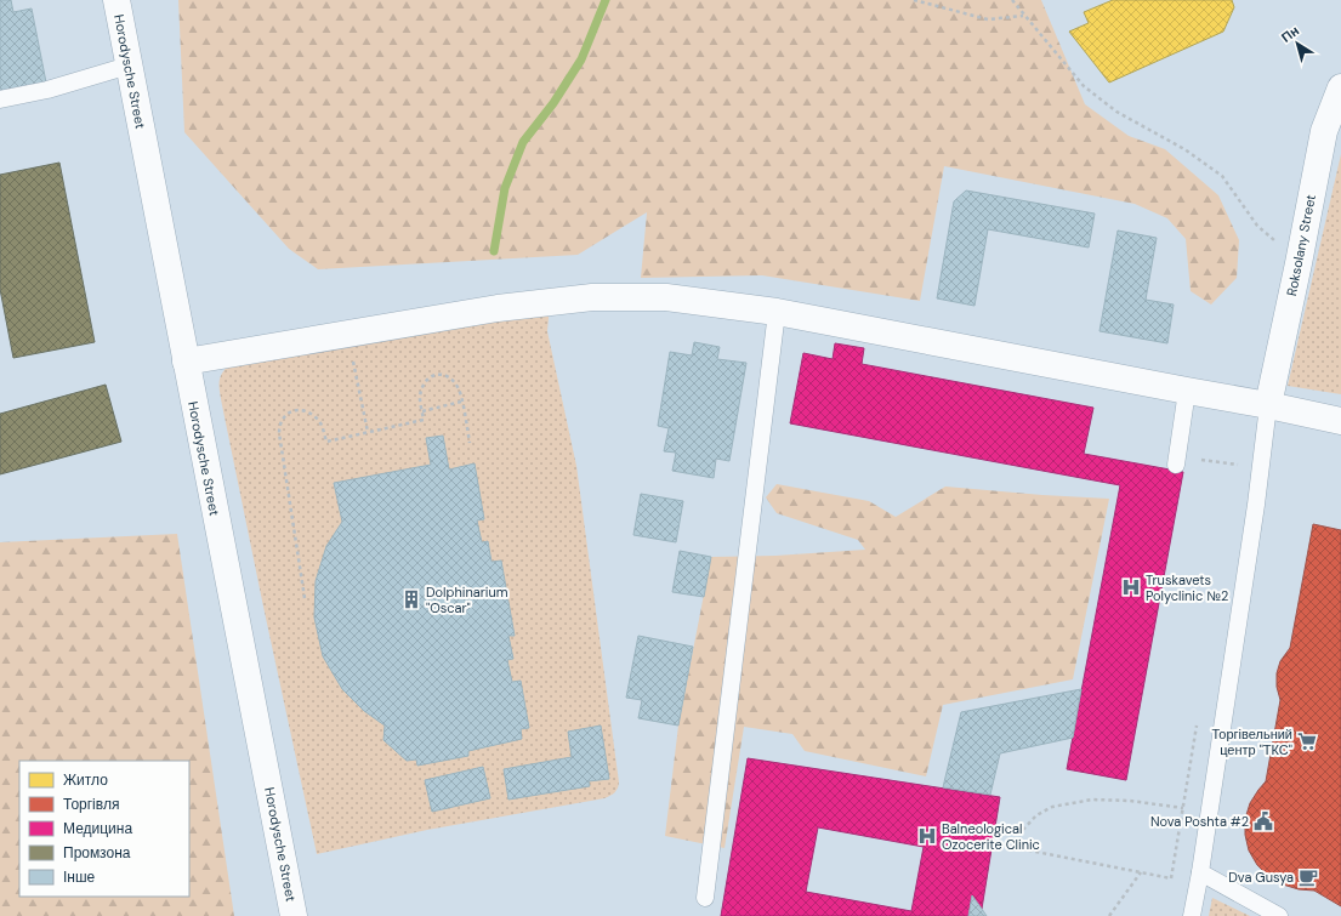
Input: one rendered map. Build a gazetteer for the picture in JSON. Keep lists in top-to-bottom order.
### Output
{
  "streets": {
    "street": ["Horodysche Street", "Roksolany Street"]
  },
  "places": {
    "hospital": ["Truskavets Polyclinic №2", "Balneological Ozocerite Clinic"],
    "building": ["Dolphinarium \"Oscar\""],
    "supermarket": ["Торгівельний центр \"ТКС\""],
    "public building": ["Nova Poshta #2"],
    "cafe": ["Dva Gusya"]
  },
  "legend": [
    "Житло",
    "Торгівля",
    "Медицина",
    "Промзона",
    "Інше"
  ],
  "north": "top left"
}
